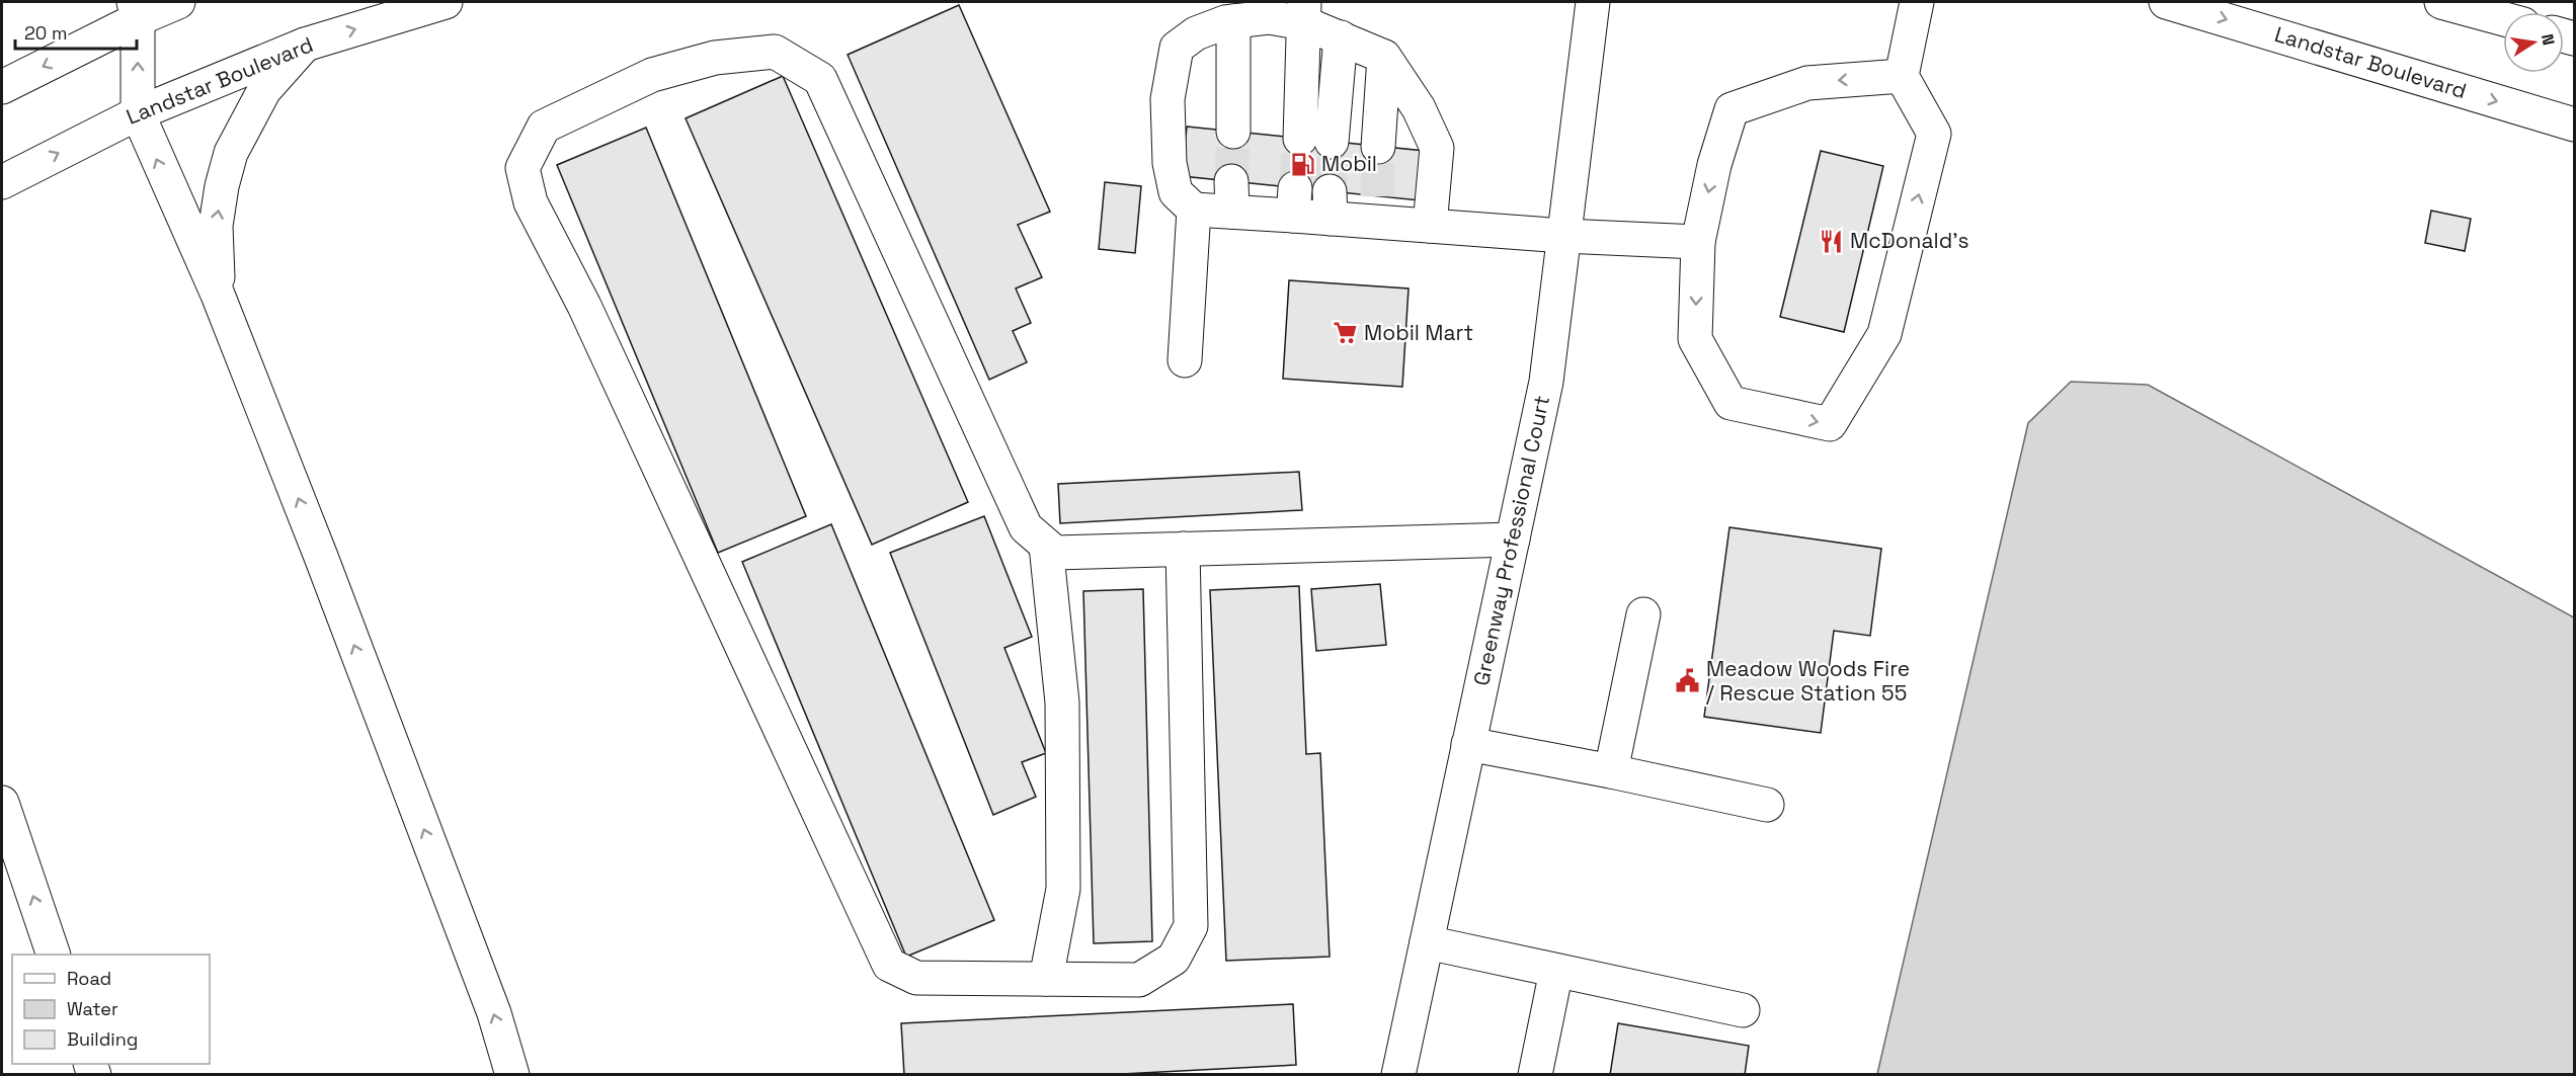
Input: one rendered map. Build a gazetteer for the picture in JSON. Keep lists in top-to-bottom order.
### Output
{
  "streets": {
    "main road": ["Landstar Boulevard", "Greenway Professional Court"]
  },
  "one_way": ["Landstar Boulevard"],
  "places": {
    "fuel station": ["Mobil"],
    "restaurant": ["McDonald's"],
    "supermarket": ["Mobil Mart"],
    "public building": ["Meadow Woods Fire / Rescue Station 55"]
  },
  "legend": ["Road", "Water", "Building"],
  "scale_bar": "20 m",
  "north": "right"
}
